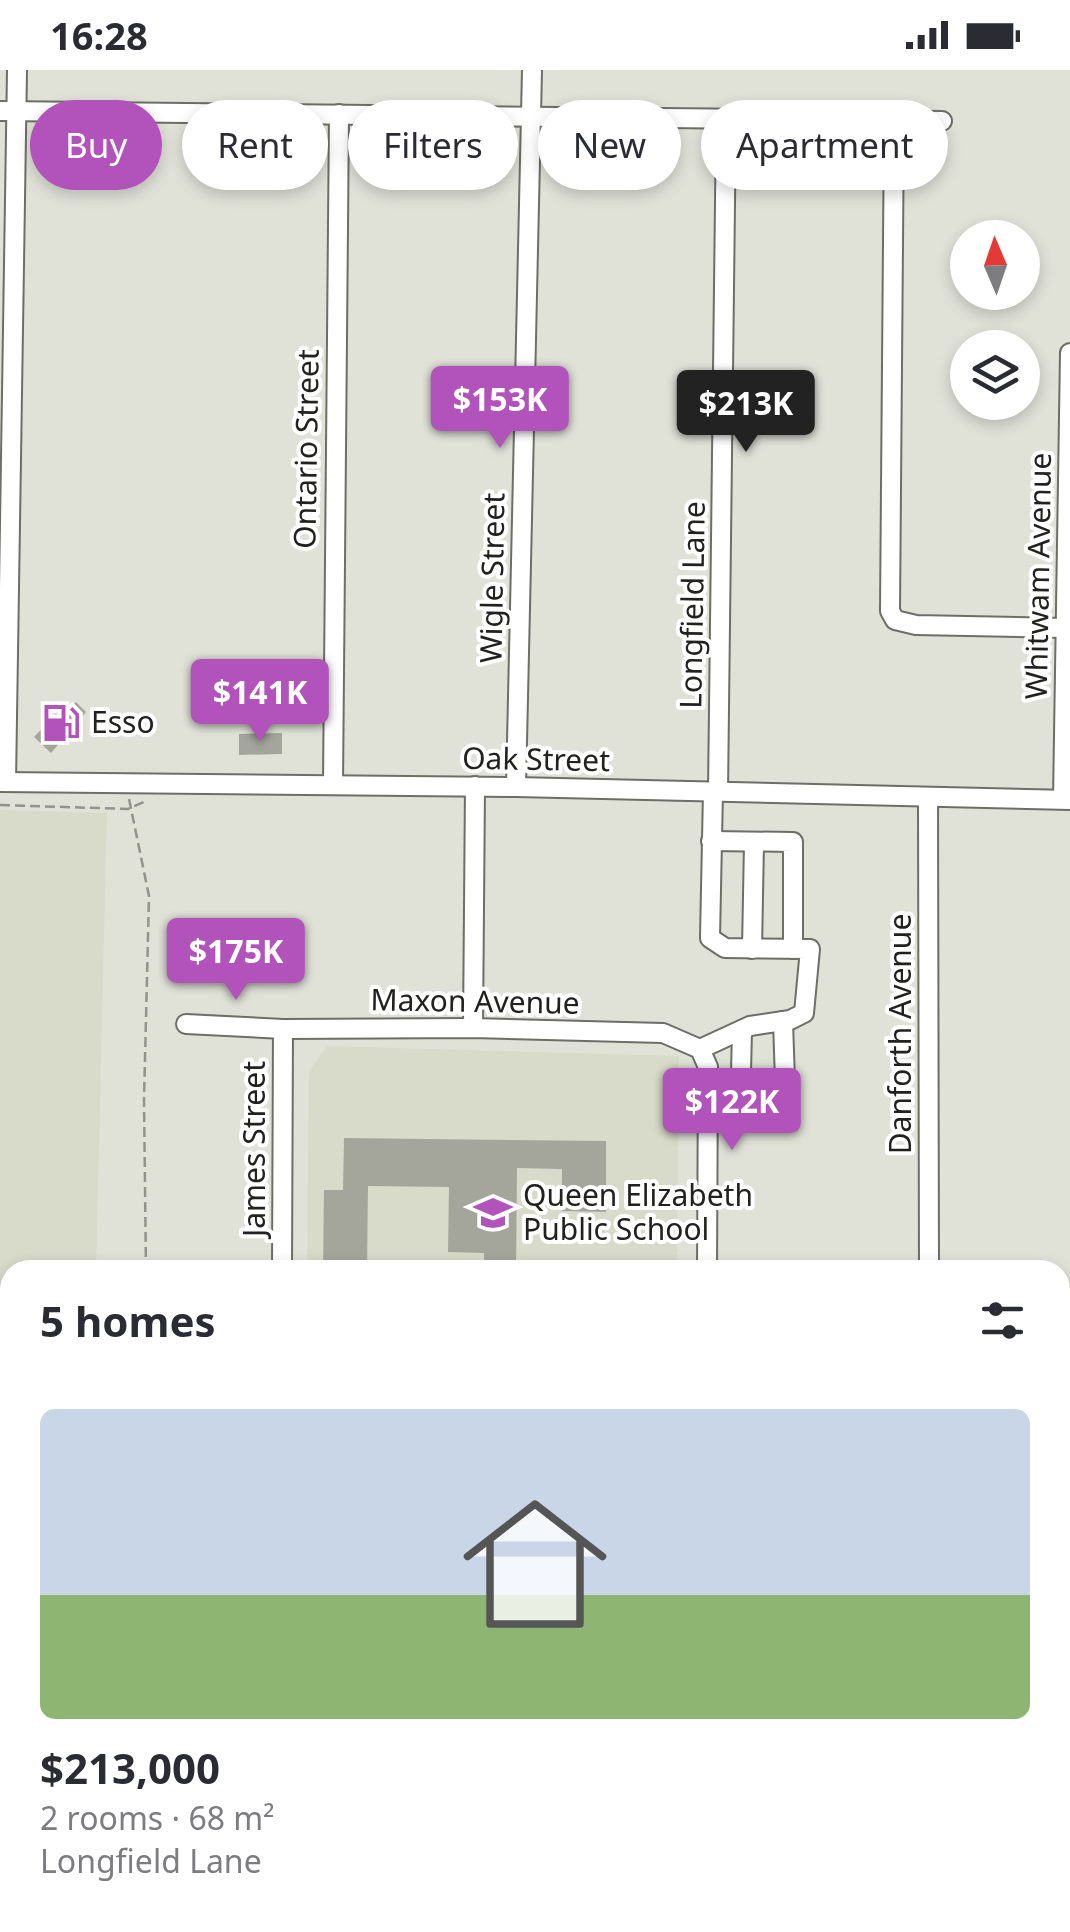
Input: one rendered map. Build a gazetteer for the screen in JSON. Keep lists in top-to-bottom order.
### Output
{
  "streets": {
    "street": [
      "Ontario Street",
      "Whitwam Avenue",
      "Wigle Street",
      "Longfield Lane",
      "Oak Street",
      "Maxon Avenue",
      "Danforth Avenue",
      "James Street"
    ]
  },
  "crossings": [
    ["Ontario Street", "Oak Street"],
    ["Whitwam Avenue", "Oak Street"],
    ["Wigle Street", "Oak Street"],
    ["Longfield Lane", "Oak Street"],
    ["Oak Street", "Danforth Avenue"],
    ["Maxon Avenue", "James Street"]
  ],
  "places": {
    "fuel station": ["Esso"],
    "school or university": ["Queen Elizabeth Public School"]
  },
  "north": "top",
  "page": {
    "status": "16:28",
    "chip": [
      "Buy",
      "Rent",
      "Filters",
      "New",
      "Apartment"
    ],
    "price": [
      "$153K",
      "$213K",
      "$141K",
      "$175K",
      "$122K"
    ],
    "heading": "5 homes",
    "list": [
      {
        "name": "$213,000",
        "note": "2 rooms · 68 m² · Longfield Lane"
      }
    ]
  }
}
